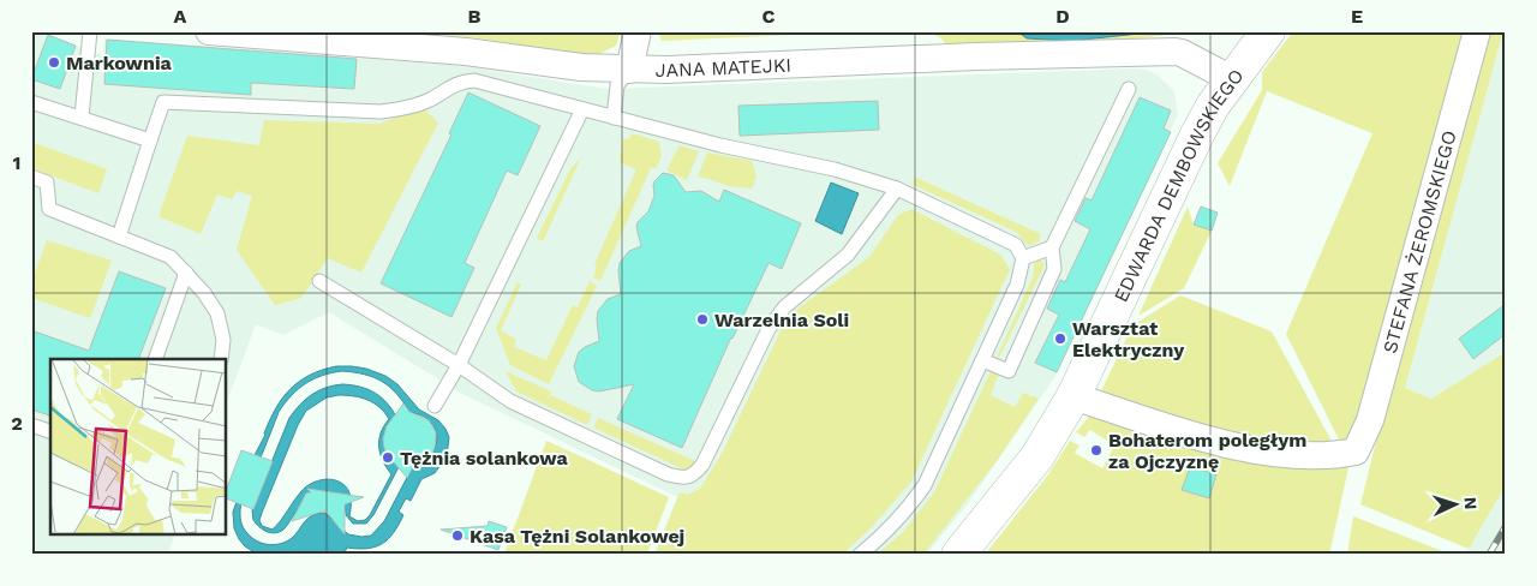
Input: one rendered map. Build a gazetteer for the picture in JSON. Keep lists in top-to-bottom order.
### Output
{
  "streets": {
    "street": ["JANA MATEJKI", "EDWARDA DEMBOWSKIEGO", "STEFANA ŻEROMSKIEGO"]
  },
  "crossings": [
    ["JANA MATEJKI", "EDWARDA DEMBOWSKIEGO"],
    ["EDWARDA DEMBOWSKIEGO", "STEFANA ŻEROMSKIEGO"]
  ],
  "places": [
    "Markownia",
    "Warzelnia Soli",
    "Warsztat Elektryczny",
    "Bohaterom poległym za Ojczyznę",
    "Tężnia solankowa",
    "Kasa Tężni Solankowej"
  ],
  "north": "right",
  "grid": {
    "columns": [
      "A",
      "B",
      "C",
      "D",
      "E"
    ],
    "rows": ["1", "2"]
  }
}
